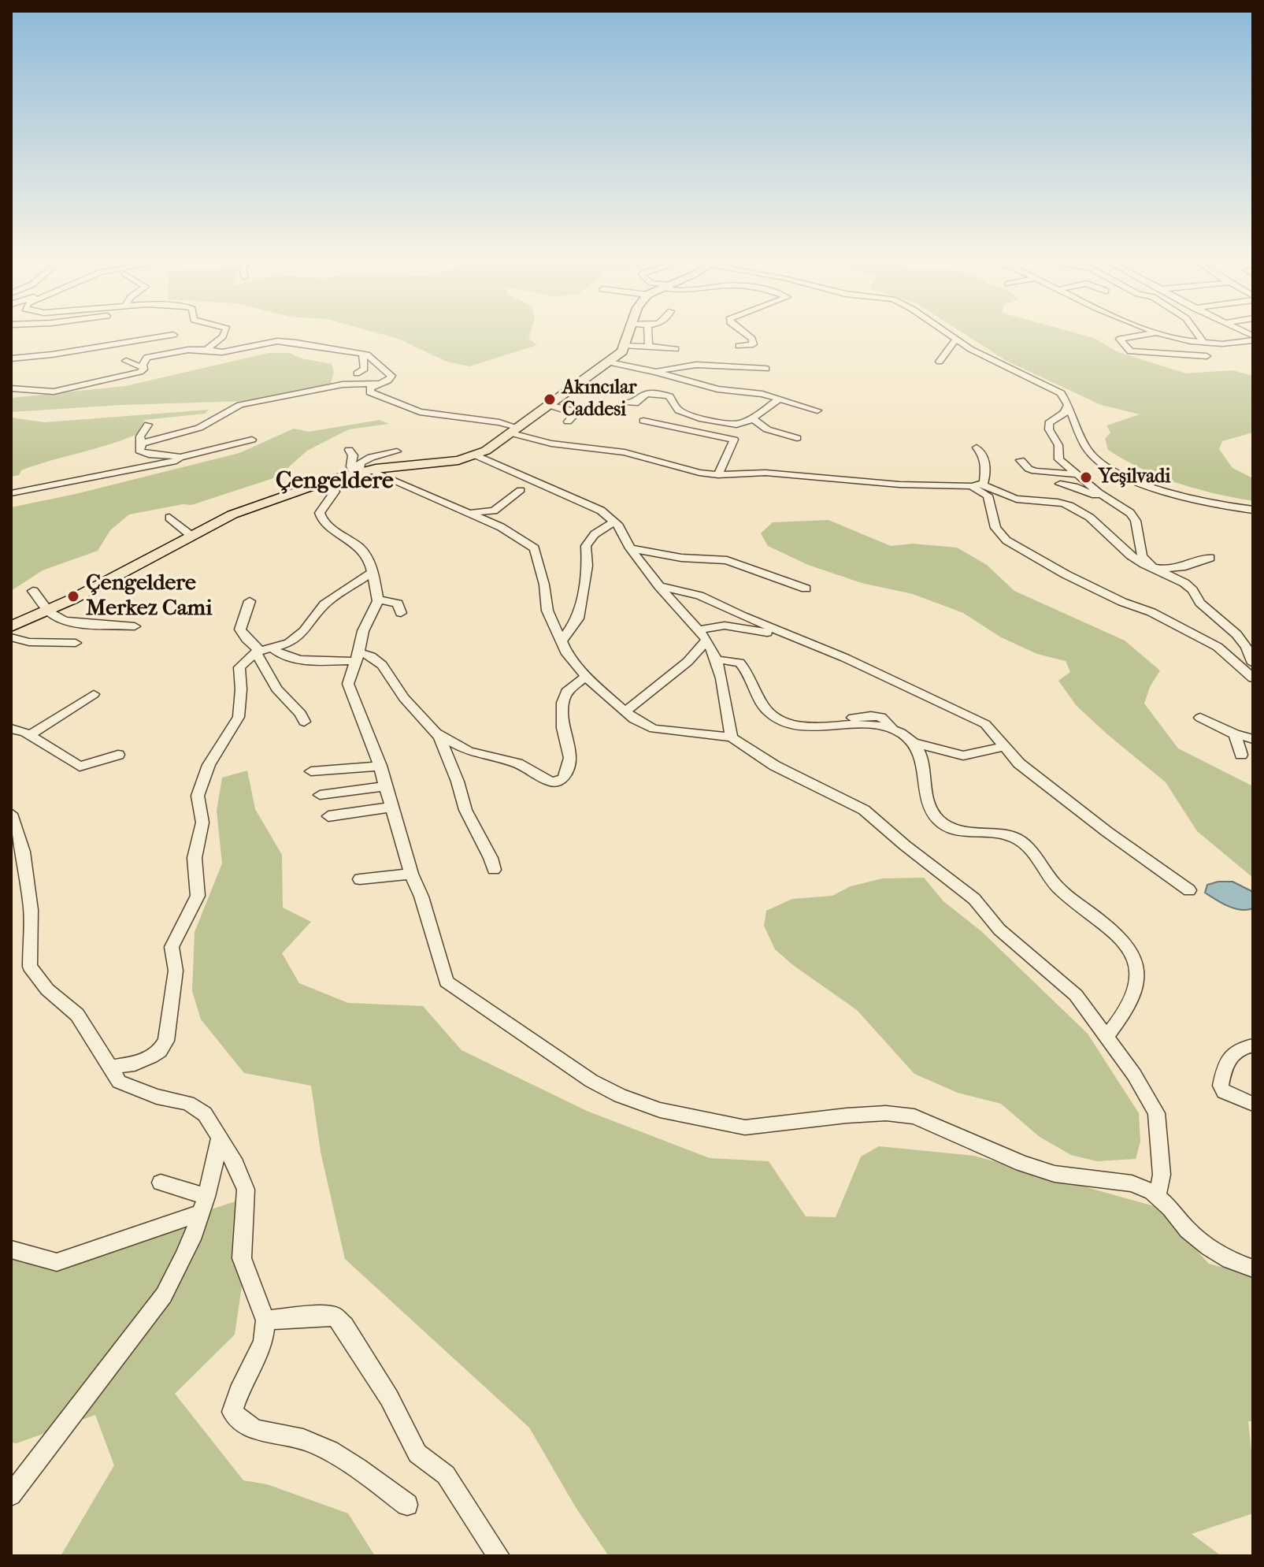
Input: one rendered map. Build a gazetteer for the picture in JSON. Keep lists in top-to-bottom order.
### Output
{
  "districts": ["Çengeldere"],
  "places": ["Akıncılar Caddesi", "Yeşilvadi", "Çengeldere Merkez Cami"]
}
